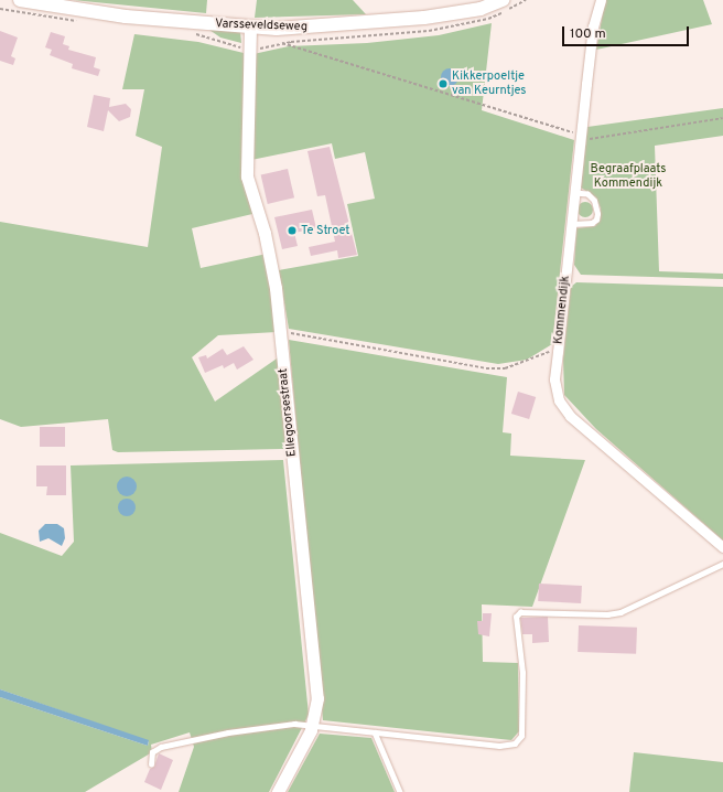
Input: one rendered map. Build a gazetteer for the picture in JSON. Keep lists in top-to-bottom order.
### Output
{
  "streets": {
    "main road": ["Varsseveldseweg"],
    "street": ["Kommendijk", "Ellegoorsestraat"]
  },
  "crossings": [
    ["Varsseveldseweg", "Ellegoorsestraat"]
  ],
  "parks": ["Begraafplaats Kommendijk"],
  "places": ["Kikkerpoeltje van Keurntjes", "Te Stroet"],
  "scale_bar": "100 m"
}
